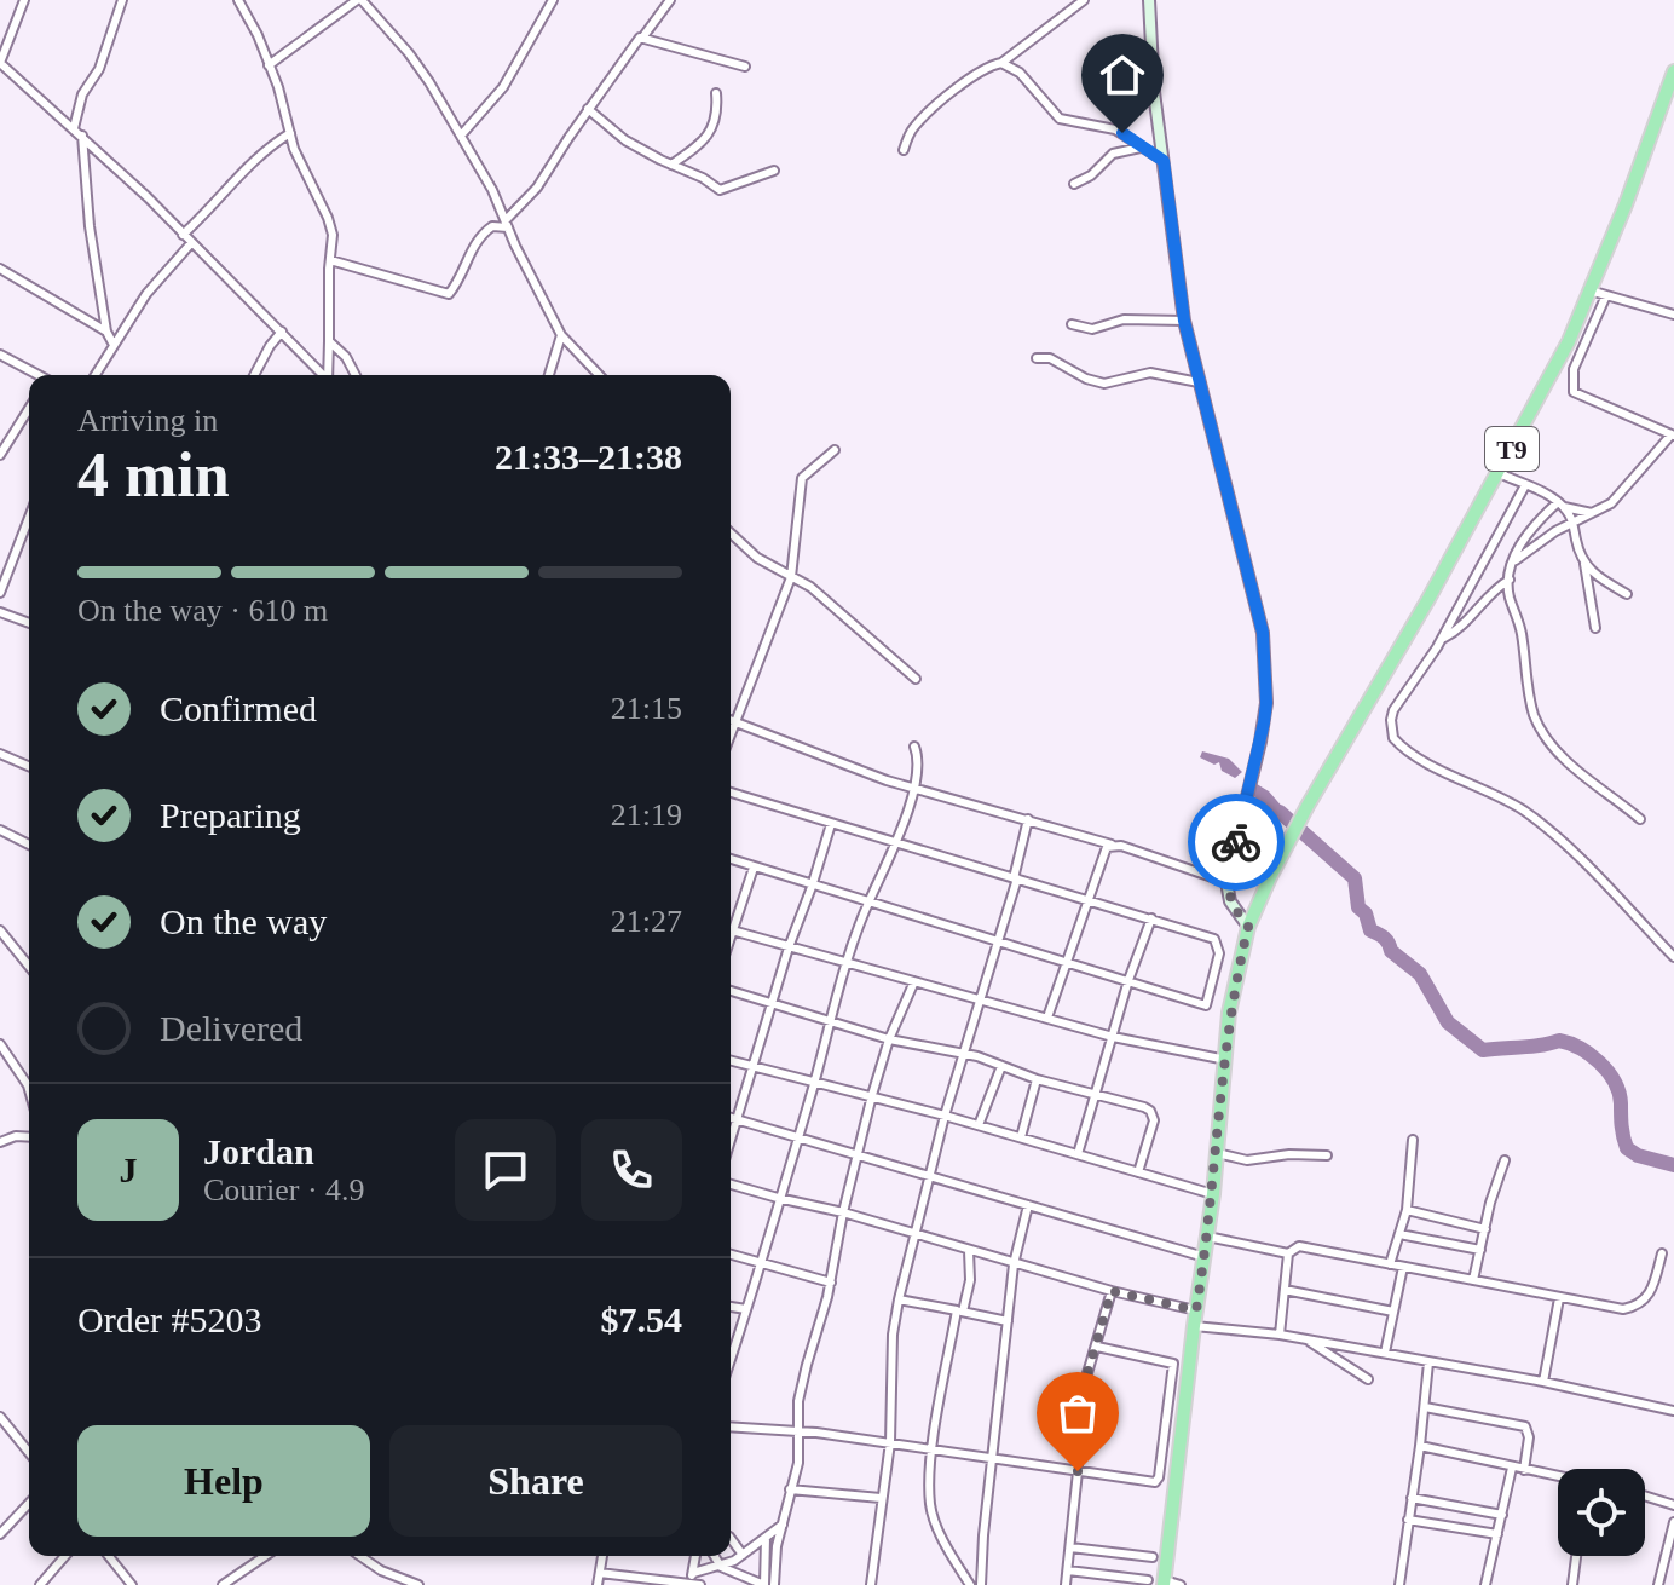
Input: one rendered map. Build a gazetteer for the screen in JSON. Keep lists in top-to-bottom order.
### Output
{
  "streets": {
    "highway": ["T9"]
  },
  "page": {
    "heading": ["4 min", "Arriving in", "21:33–21:38"],
    "panel": [
      "Jordan",
      "Courier · 4.9",
      "Order #5203",
      "$7.54"
    ],
    "bar": "On the way · 610 m",
    "list": [
      ["Confirmed", "21:15"],
      ["Preparing", "21:19"],
      ["On the way", "21:27"],
      "Delivered"
    ],
    "round": "J",
    "buttons": ["Help", "Share"]
  }
}
